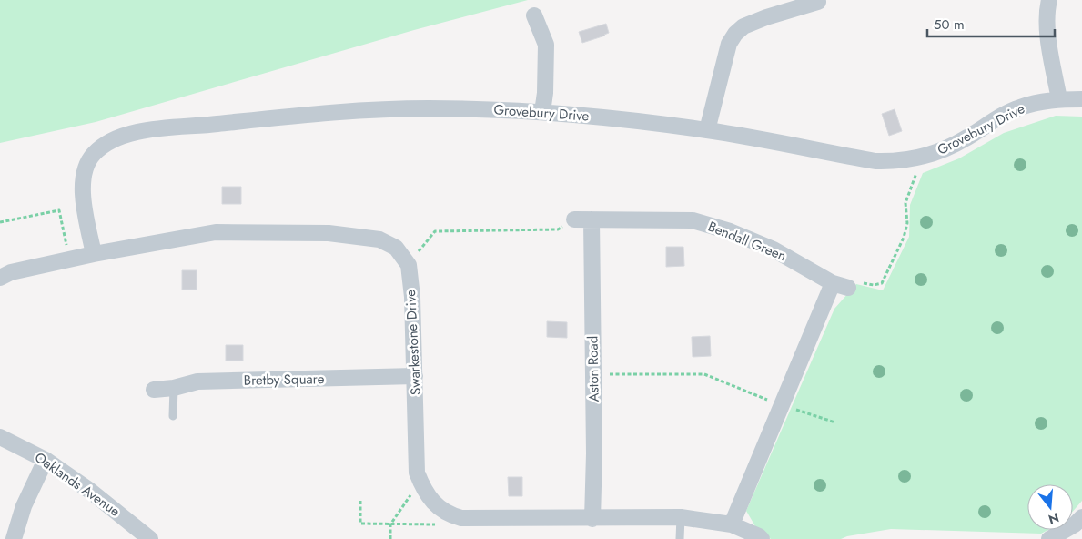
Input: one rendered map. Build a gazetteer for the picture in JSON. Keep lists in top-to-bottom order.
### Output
{
  "streets": {
    "street": [
      "Grovebury Drive",
      "Bendall Green",
      "Swarkestone Drive",
      "Aston Road",
      "Bretby Square",
      "Oaklands Avenue"
    ]
  },
  "crossings": [
    ["Bendall Green", "Aston Road"],
    ["Swarkestone Drive", "Aston Road"],
    ["Swarkestone Drive", "Bretby Square"]
  ],
  "scale_bar": "50 m",
  "north": "bottom"
}
